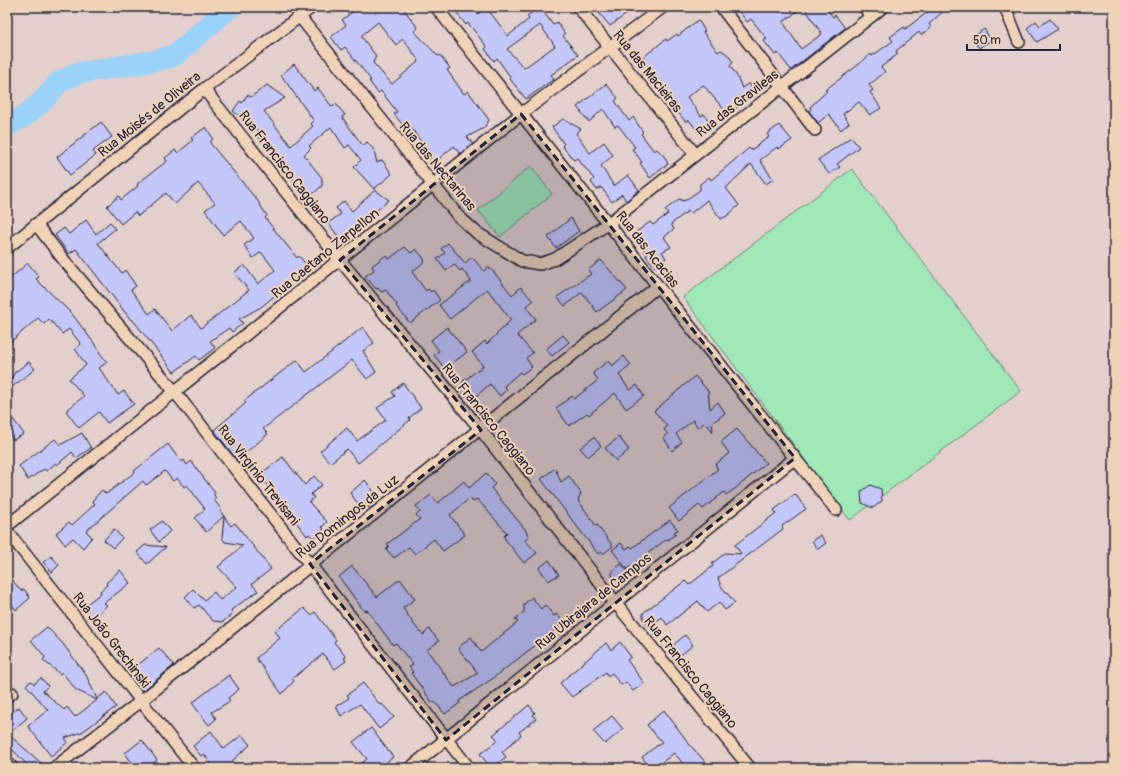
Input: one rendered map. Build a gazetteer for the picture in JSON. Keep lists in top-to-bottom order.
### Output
{
  "streets": {
    "street": [
      "Rua das Macieiras",
      "Rua das Gravileas",
      "Rua Moisés de Oliveira",
      "Rua das Nectarinas",
      "Rua Francisco Caggiano",
      "Rua das Acacias",
      "Rua Caetano Zarpellon",
      "Rua Virgínio Trevisani",
      "Rua Domingos da Luz",
      "Rua Ubirajara de Campos",
      "Rua João Grechinski"
    ]
  },
  "crossings": [
    ["Rua das Macieiras", "Rua das Gravileas"],
    ["Rua das Macieiras", "Rua Caetano Zarpellon"],
    ["Rua das Gravileas", "Rua das Nectarinas"],
    ["Rua das Gravileas", "Rua das Acacias"],
    ["Rua Moisés de Oliveira", "Rua das Nectarinas"],
    ["Rua Moisés de Oliveira", "Rua Francisco Caggiano"],
    ["Rua Moisés de Oliveira", "Rua Virgínio Trevisani"],
    ["Rua das Nectarinas", "Rua das Acacias"],
    ["Rua das Nectarinas", "Rua Caetano Zarpellon"],
    ["Rua Francisco Caggiano", "Rua Caetano Zarpellon"],
    ["Rua Francisco Caggiano", "Rua Domingos da Luz"],
    ["Rua Francisco Caggiano", "Rua Ubirajara de Campos"],
    ["Rua das Acacias", "Rua Caetano Zarpellon"],
    ["Rua das Acacias", "Rua Domingos da Luz"],
    ["Rua das Acacias", "Rua Ubirajara de Campos"],
    ["Rua Caetano Zarpellon", "Rua Virgínio Trevisani"],
    ["Rua Virgínio Trevisani", "Rua Domingos da Luz"],
    ["Rua Virgínio Trevisani", "Rua Ubirajara de Campos"],
    ["Rua Domingos da Luz", "Rua João Grechinski"]
  ],
  "scale_bar": "50 m"
}
